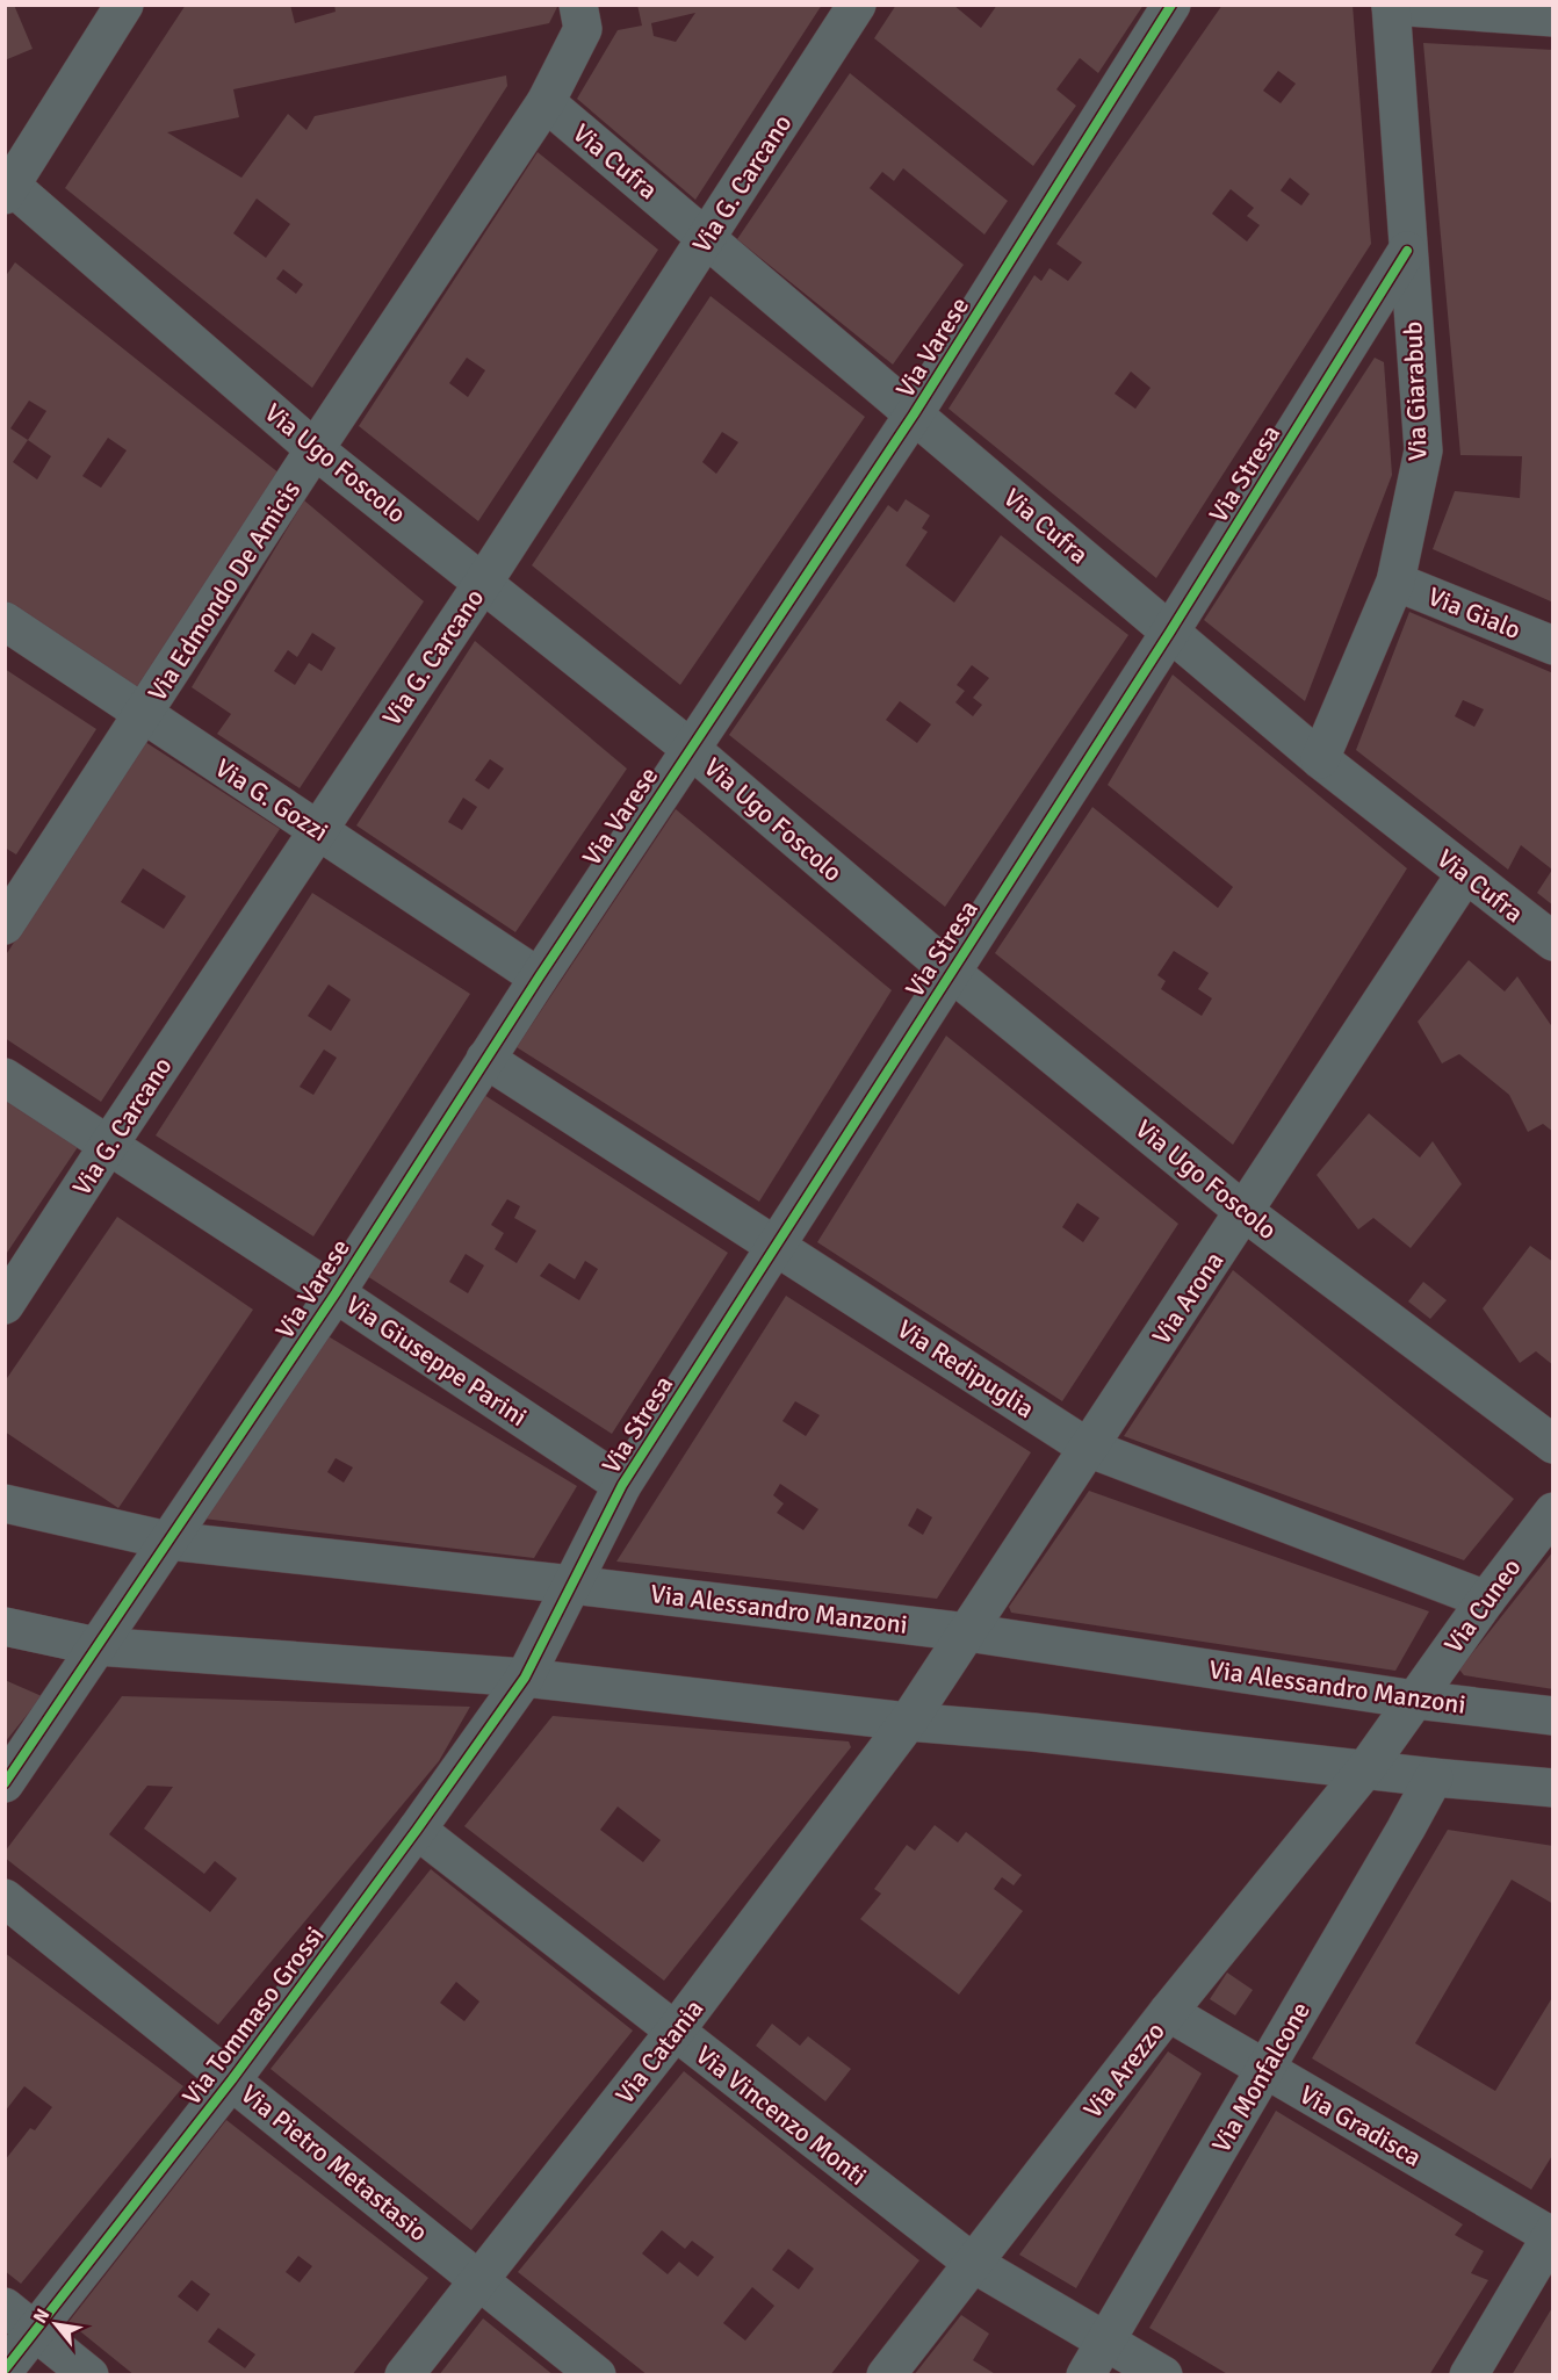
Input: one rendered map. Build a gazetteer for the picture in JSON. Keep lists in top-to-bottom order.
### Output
{
  "streets": {
    "street": [
      "Via Cufra",
      "Via G. Carcano",
      "Via Varese",
      "Via Giarabub",
      "Via Ugo Foscolo",
      "Via Stresa",
      "Via Edmondo De Amicis",
      "Via Gialo",
      "Via G. Gozzi",
      "Via Arona",
      "Via Giuseppe Parini",
      "Via Redipuglia",
      "Via Cuneo",
      "Via Alessandro Manzoni",
      "Via Tommaso Grossi",
      "Via Catania",
      "Via Arezzo",
      "Via Monfalcone",
      "Via Vincenzo Monti",
      "Via Gradisca",
      "Via Pietro Metastasio"
    ]
  },
  "crossings": [
    ["Via Cufra", "Via G. Carcano"],
    ["Via Cufra", "Via Varese"],
    ["Via Cufra", "Via Giarabub"],
    ["Via Cufra", "Via Stresa"],
    ["Via Cufra", "Via Edmondo De Amicis"],
    ["Via Cufra", "Via Arona"],
    ["Via G. Carcano", "Via Ugo Foscolo"],
    ["Via G. Carcano", "Via G. Gozzi"],
    ["Via G. Carcano", "Via Giuseppe Parini"],
    ["Via Varese", "Via Ugo Foscolo"],
    ["Via Varese", "Via G. Gozzi"],
    ["Via Varese", "Via Giuseppe Parini"],
    ["Via Varese", "Via Redipuglia"],
    ["Via Varese", "Via Alessandro Manzoni"],
    ["Via Giarabub", "Via Stresa"],
    ["Via Giarabub", "Via Gialo"],
    ["Via Ugo Foscolo", "Via Stresa"],
    ["Via Ugo Foscolo", "Via Edmondo De Amicis"],
    ["Via Ugo Foscolo", "Via Arona"],
    ["Via Stresa", "Via Giuseppe Parini"],
    ["Via Stresa", "Via Redipuglia"],
    ["Via Stresa", "Via Alessandro Manzoni"],
    ["Via Stresa", "Via Tommaso Grossi"],
    ["Via Edmondo De Amicis", "Via G. Gozzi"],
    ["Via Arona", "Via Redipuglia"],
    ["Via Arona", "Via Alessandro Manzoni"],
    ["Via Arona", "Via Catania"],
    ["Via Redipuglia", "Via Cuneo"],
    ["Via Cuneo", "Via Alessandro Manzoni"],
    ["Via Cuneo", "Via Arezzo"],
    ["Via Tommaso Grossi", "Via Vincenzo Monti"],
    ["Via Tommaso Grossi", "Via Pietro Metastasio"],
    ["Via Catania", "Via Vincenzo Monti"],
    ["Via Catania", "Via Pietro Metastasio"],
    ["Via Arezzo", "Via Vincenzo Monti"],
    ["Via Arezzo", "Via Gradisca"],
    ["Via Monfalcone", "Via Vincenzo Monti"],
    ["Via Monfalcone", "Via Gradisca"]
  ],
  "north": "top left"
}
